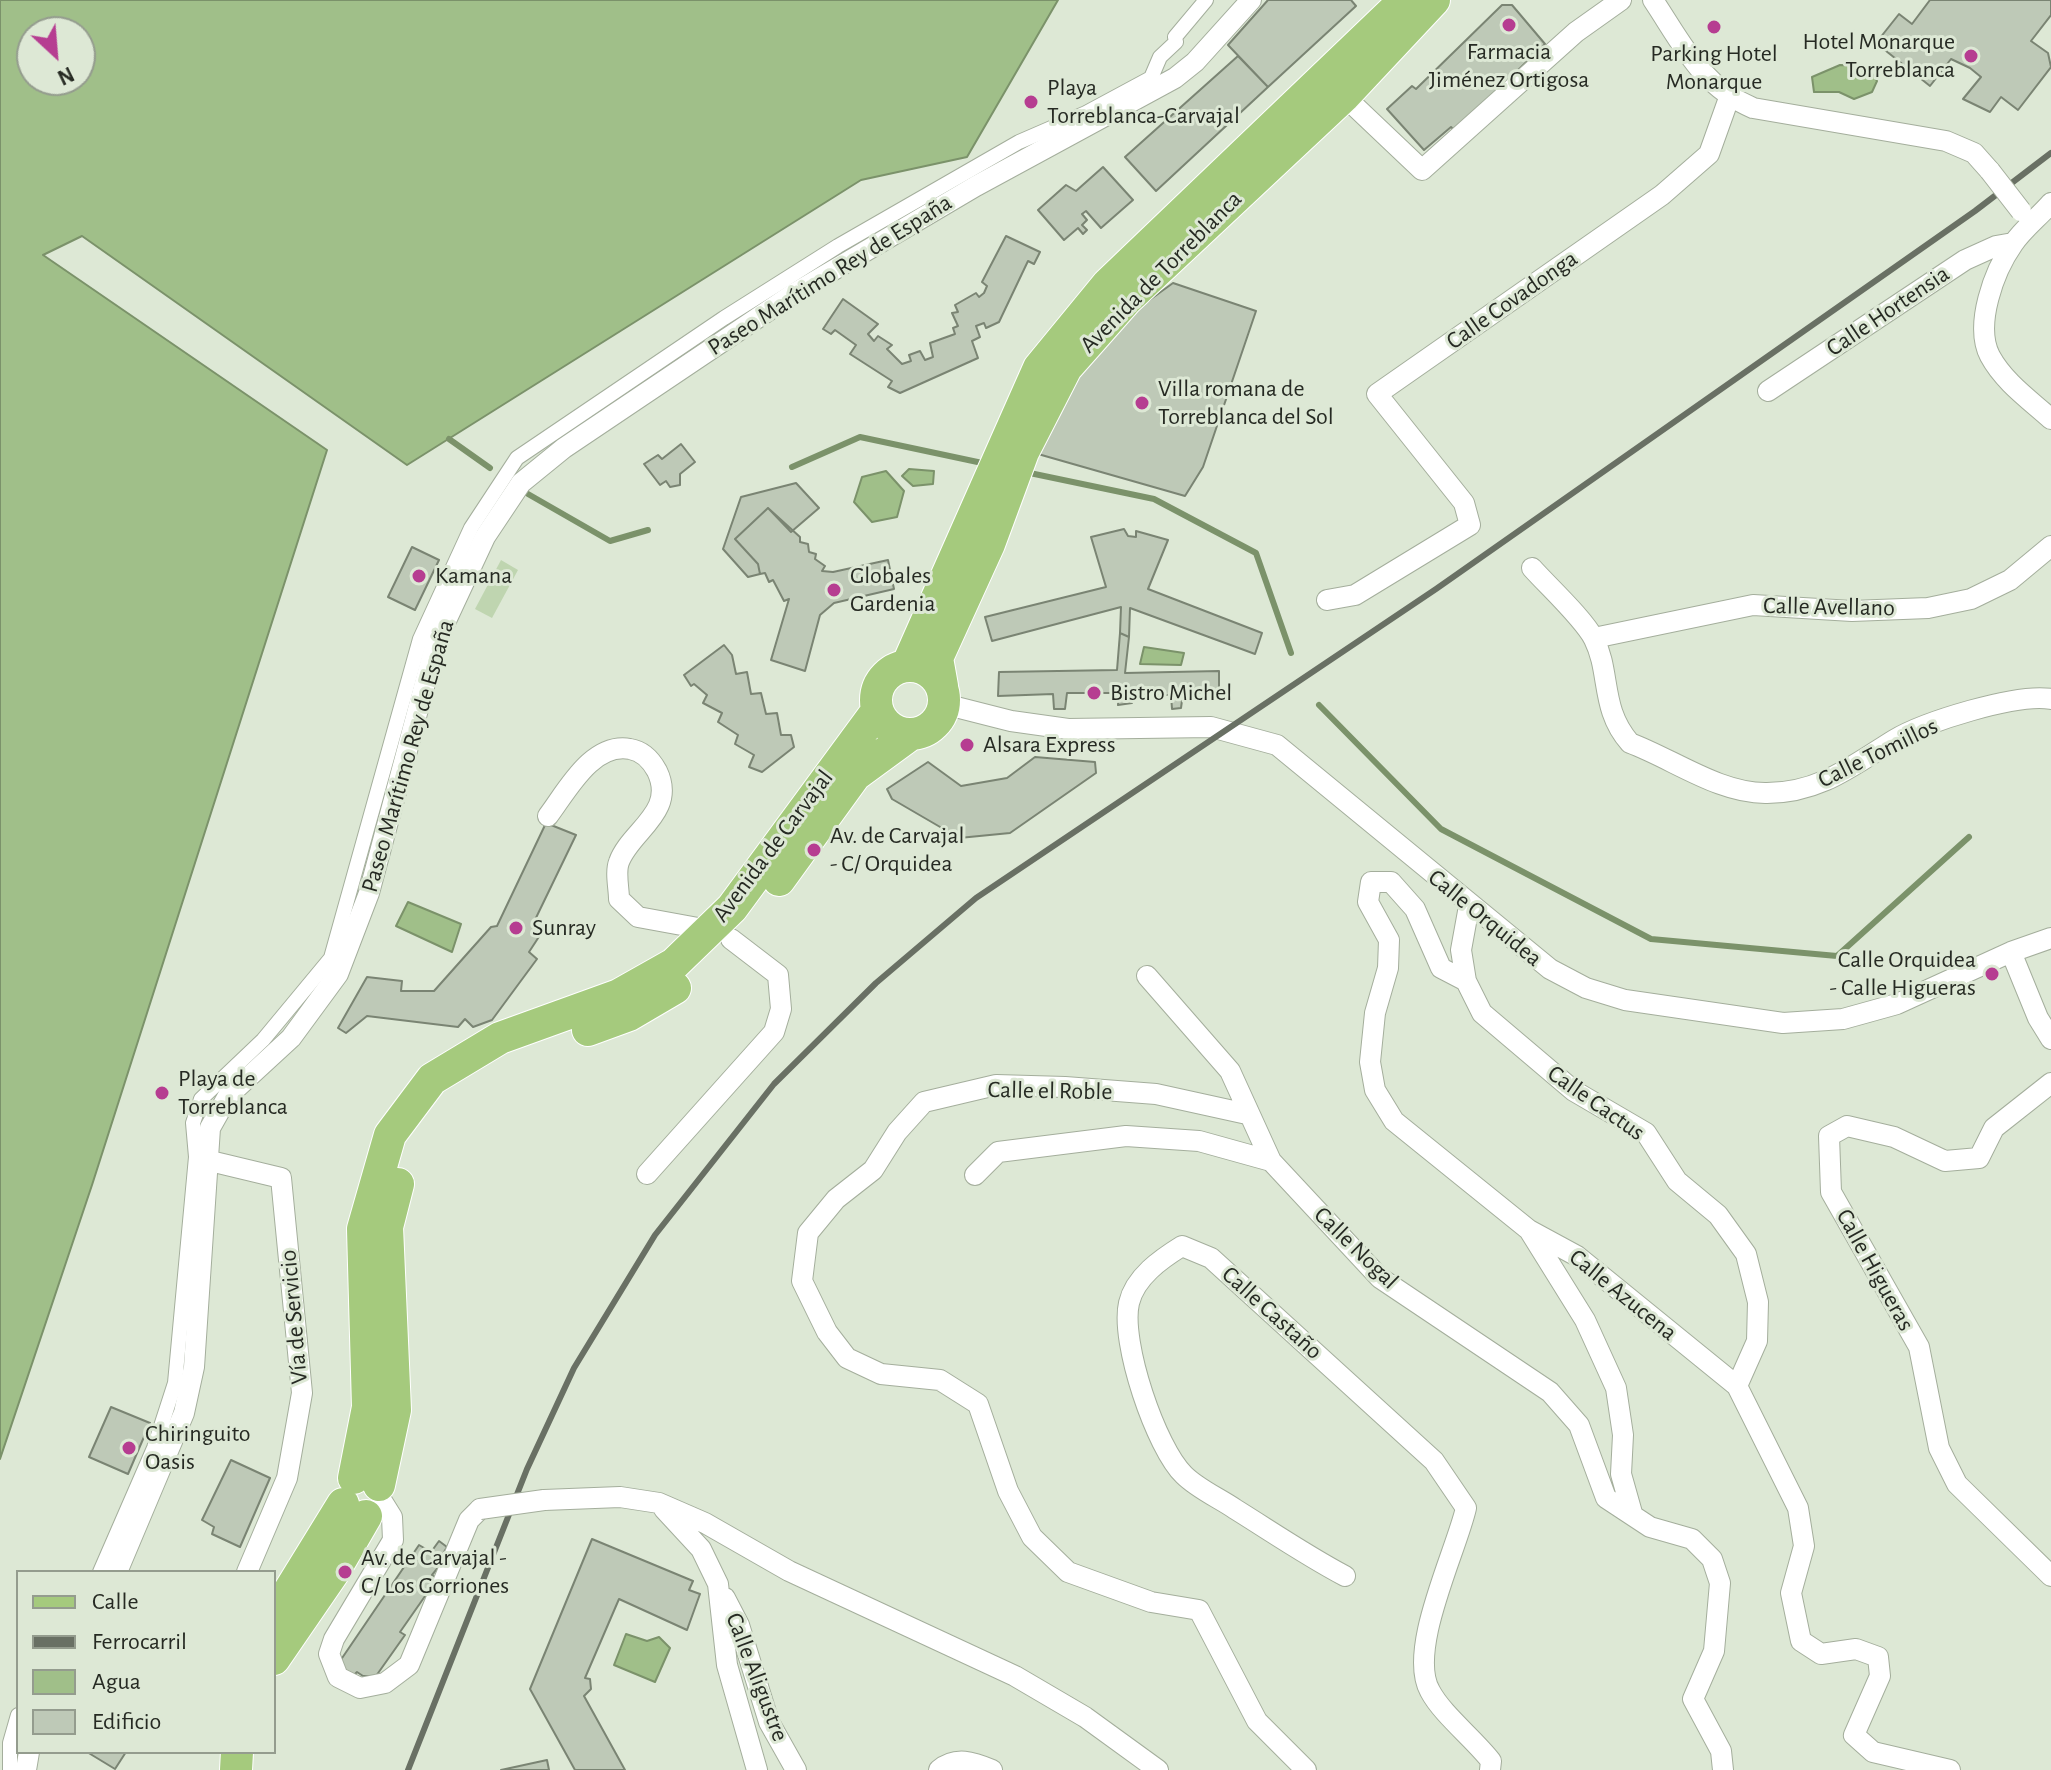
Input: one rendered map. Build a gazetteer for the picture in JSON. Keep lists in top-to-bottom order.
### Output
{
  "streets": {
    "main road": ["Avenida de Torreblanca", "Avenida de Carvajal"],
    "street": [
      "Paseo Marítimo Rey de España",
      "Calle Covadonga",
      "Calle Hortensia",
      "Calle Avellano",
      "Calle Tomillos",
      "Calle Orquidea",
      "Calle el Roble",
      "Calle Cactus",
      "Calle Nogal",
      "Calle Higueras",
      "Calle Azucena",
      "Calle Castaño",
      "Vía de Servicio",
      "Calle Aligustre"
    ]
  },
  "crossings": [
    ["Avenida de Torreblanca", "Avenida de Carvajal"],
    ["Avenida de Torreblanca", "Calle Orquidea"],
    ["Paseo Marítimo Rey de España", "Vía de Servicio"],
    ["Calle Avellano", "Calle Tomillos"],
    ["Avenida de Carvajal", "Calle Orquidea"],
    ["Calle Orquidea", "Calle Cactus"],
    ["Calle el Roble", "Calle Nogal"],
    ["Calle Cactus", "Calle Azucena"]
  ],
  "places": [
    "Farmacia Jiménez Ortigosa",
    "Parking Hotel Monarque",
    "Hotel Monarque Torreblanca",
    "Playa Torreblanca-Carvajal",
    "Villa romana de Torreblanca del Sol",
    "Kamana",
    "Globales Gardenia",
    "Bistro Michel",
    "Alsara Express",
    "Av. de Carvajal - C/ Orquidea",
    "Sunray",
    "Calle Orquidea - Calle Higueras",
    "Playa de Torreblanca",
    "Chiringuito Oasis",
    "Av. de Carvajal - C/ Los Gorriones"
  ],
  "legend": [
    "Calle",
    "Ferrocarril",
    "Agua",
    "Edificio"
  ],
  "north": "bottom right"
}
